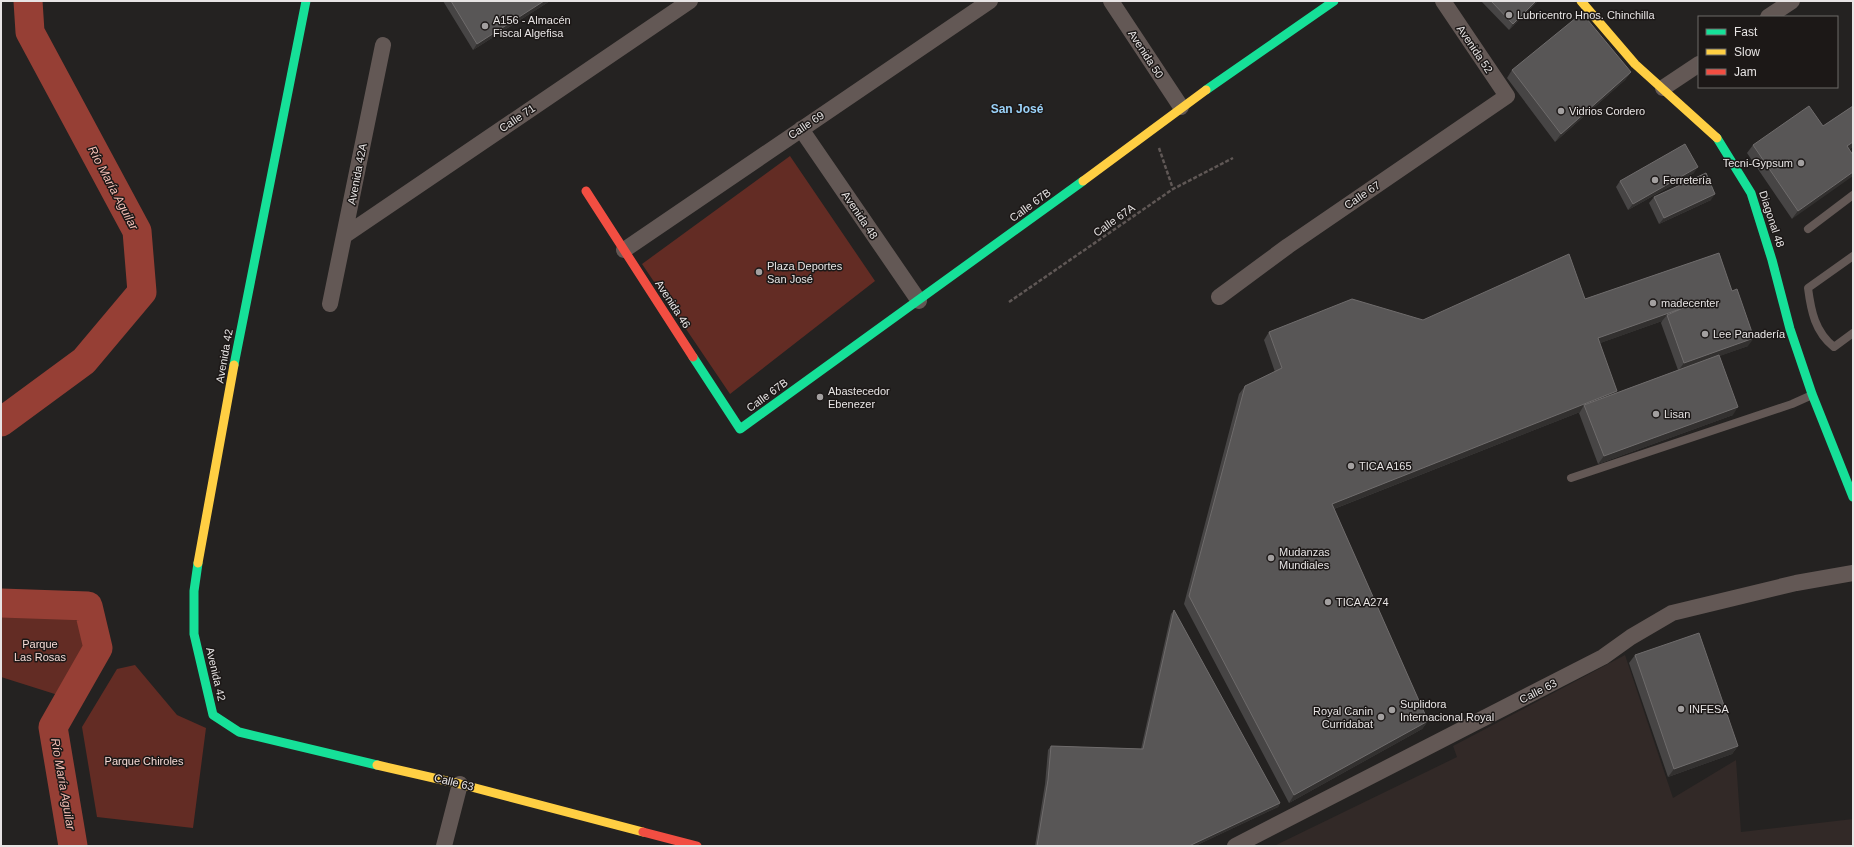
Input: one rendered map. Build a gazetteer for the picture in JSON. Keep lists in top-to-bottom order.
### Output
{
  "streets": {
    "street": [
      "Avenida 52",
      "Avenida 50",
      "Calle 71",
      "Calle 69",
      "Avenida 42A",
      "Calle 67",
      "Calle 67B",
      "Avenida 48",
      "Diagonal 48",
      "Avenida 46",
      "Avenida 42",
      "Calle 63"
    ],
    "path": ["Calle 67A"]
  },
  "crossings": [
    ["Avenida 52", "Calle 67"],
    ["Avenida 50", "Calle 67B"],
    ["Calle 71", "Avenida 42A"],
    ["Calle 69", "Avenida 48"],
    ["Calle 69", "Avenida 46"],
    ["Calle 67B", "Avenida 48"],
    ["Calle 67B", "Avenida 46"],
    ["Avenida 42", "Calle 63"]
  ],
  "districts": ["San José"],
  "water": ["Río María Aguilar"],
  "parks": ["Parque Las Rosas", "Parque Chiroles"],
  "places": [
    "Lubricentro Hnos. Chinchilla",
    "A156 - Almacén Fiscal Algefisa",
    "Vidrios Cordero",
    "Tecni-Gypsum",
    "Ferretería",
    "Plaza Deportes San José",
    "madecenter",
    "Lee Panadería",
    "Abastecedor Ebenezer",
    "Lisan",
    "TICA A165",
    "Mudanzas Mundiales",
    "TICA A274",
    "INFESA",
    "Suplidora Internacional Royal",
    "Royal Canin Curridabat"
  ],
  "legend": ["Fast", "Slow", "Jam"]
}
